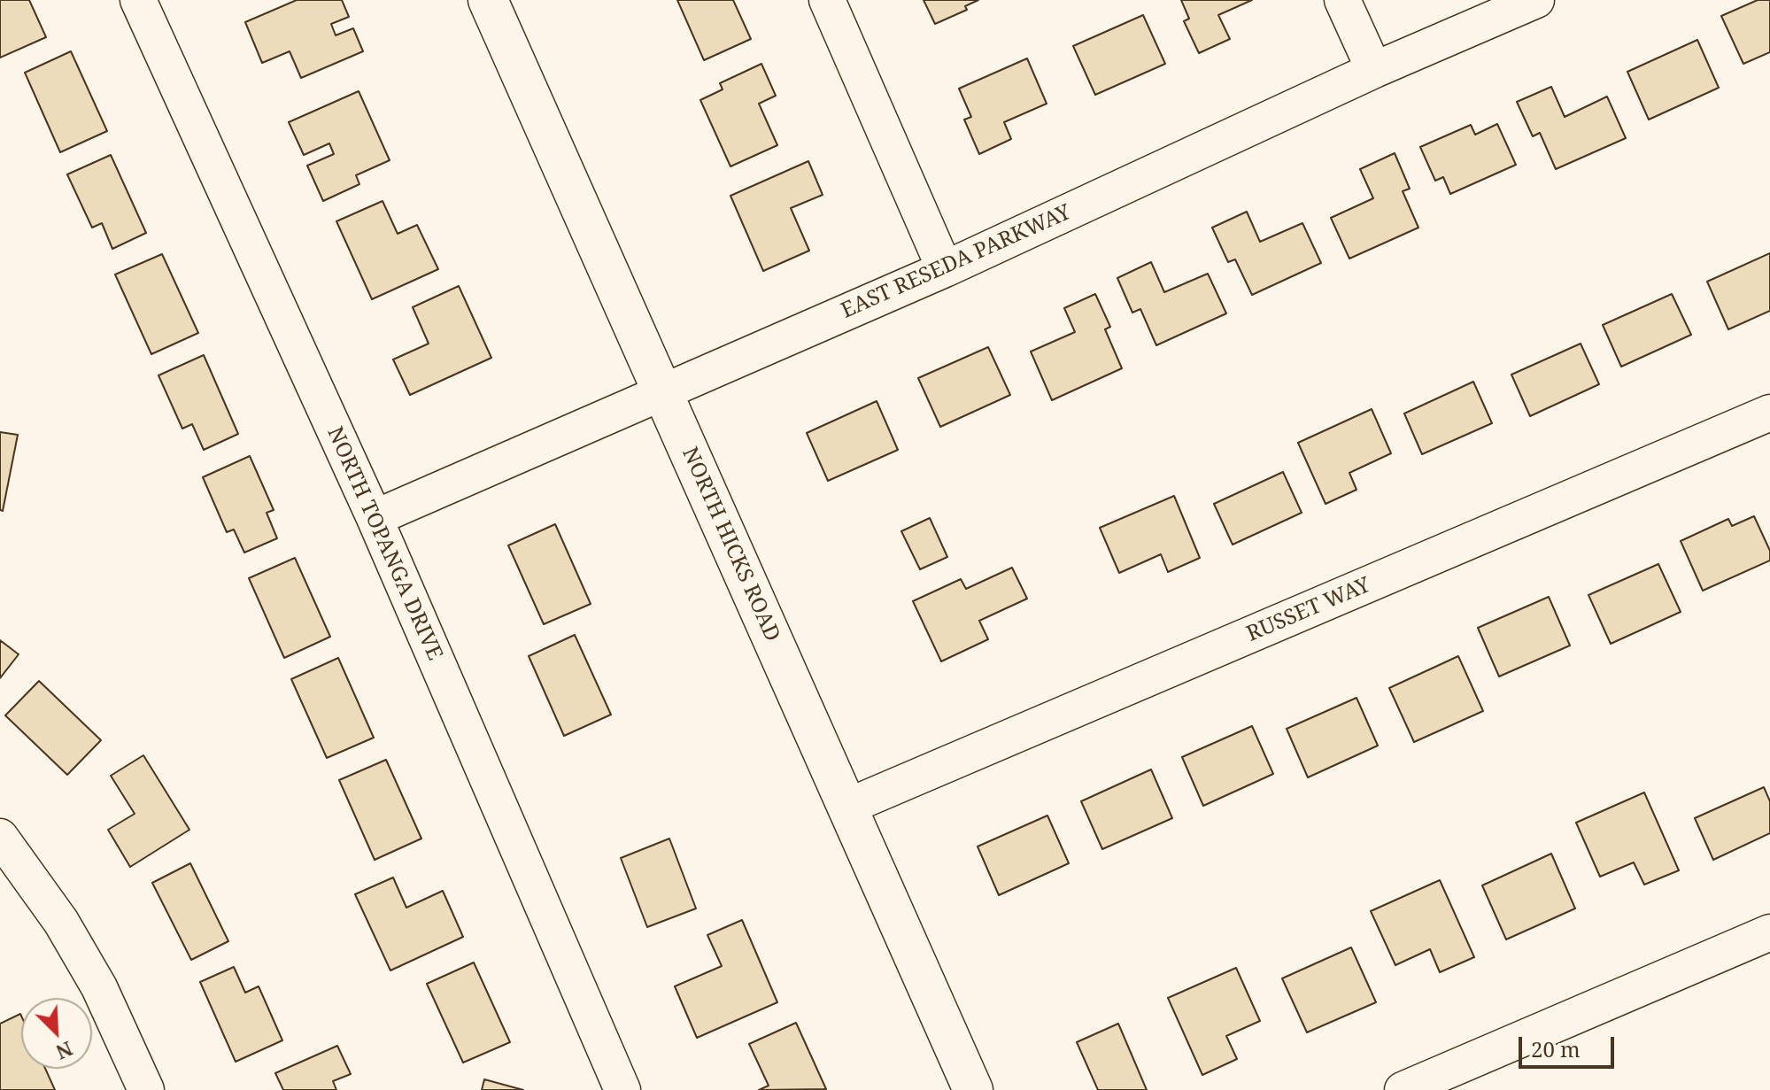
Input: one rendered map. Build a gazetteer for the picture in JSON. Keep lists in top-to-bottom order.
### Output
{
  "streets": {
    "main road": ["NORTH HICKS ROAD"],
    "street": ["EAST RESEDA PARKWAY", "NORTH TOPANGA DRIVE", "RUSSET WAY"]
  },
  "crossings": [
    ["EAST RESEDA PARKWAY", "NORTH TOPANGA DRIVE"],
    ["EAST RESEDA PARKWAY", "NORTH HICKS ROAD"],
    ["NORTH HICKS ROAD", "RUSSET WAY"]
  ],
  "scale_bar": "20 m",
  "north": "bottom right"
}
